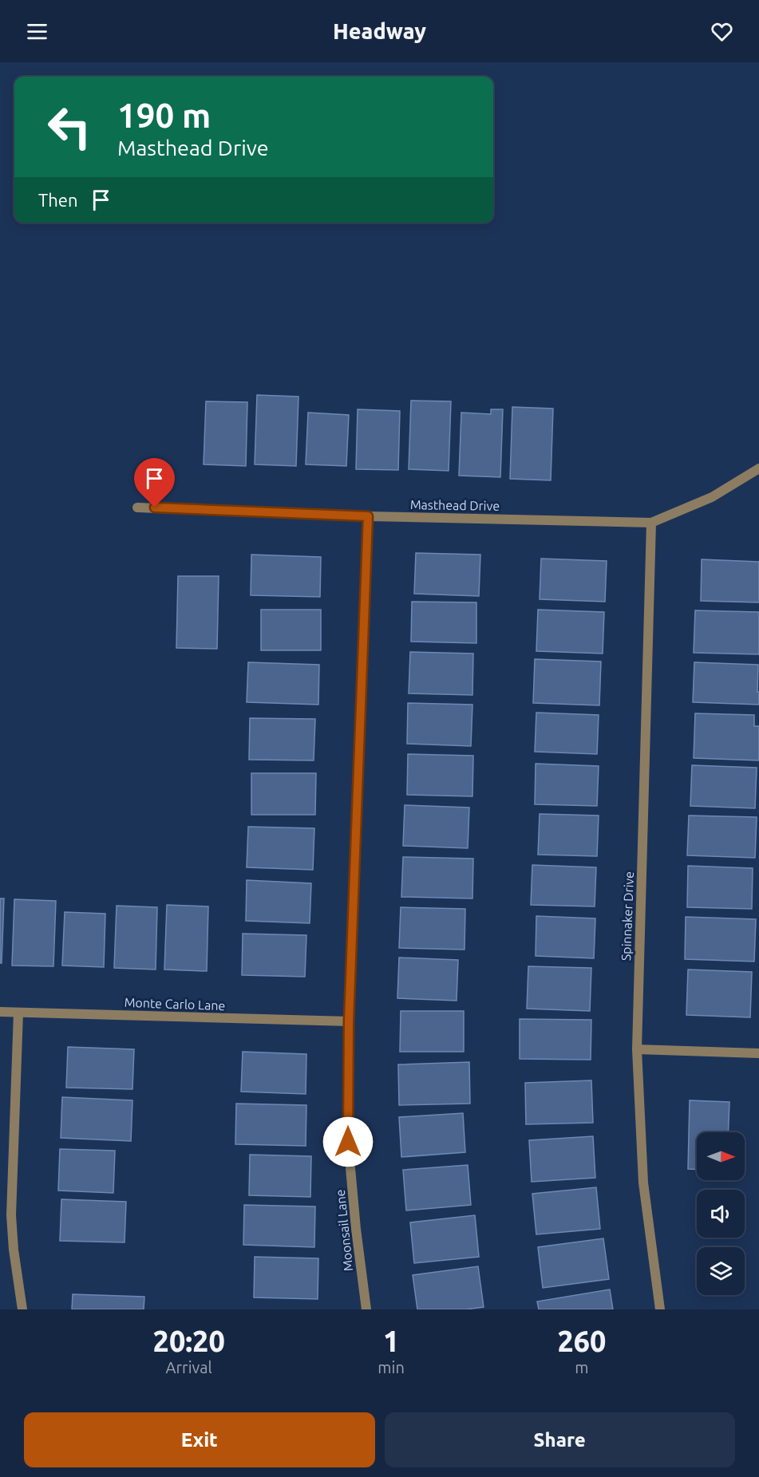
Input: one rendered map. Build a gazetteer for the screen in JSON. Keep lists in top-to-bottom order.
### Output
{
  "streets": {
    "street": [
      "Masthead Drive",
      "Spinnaker Drive",
      "Monte Carlo Lane",
      "Moonsail Lane"
    ]
  },
  "crossings": [
    ["Masthead Drive", "Spinnaker Drive"],
    ["Masthead Drive", "Moonsail Lane"],
    ["Monte Carlo Lane", "Moonsail Lane"]
  ],
  "north": "right",
  "page": {
    "header": "Headway",
    "turn": ["190 m", "Masthead Drive"],
    "then": "Then",
    "eta": [
      "20:20",
      "Arrival",
      "1",
      "min",
      "260",
      "m"
    ],
    "buttons": ["Exit", "Share"]
  }
}
